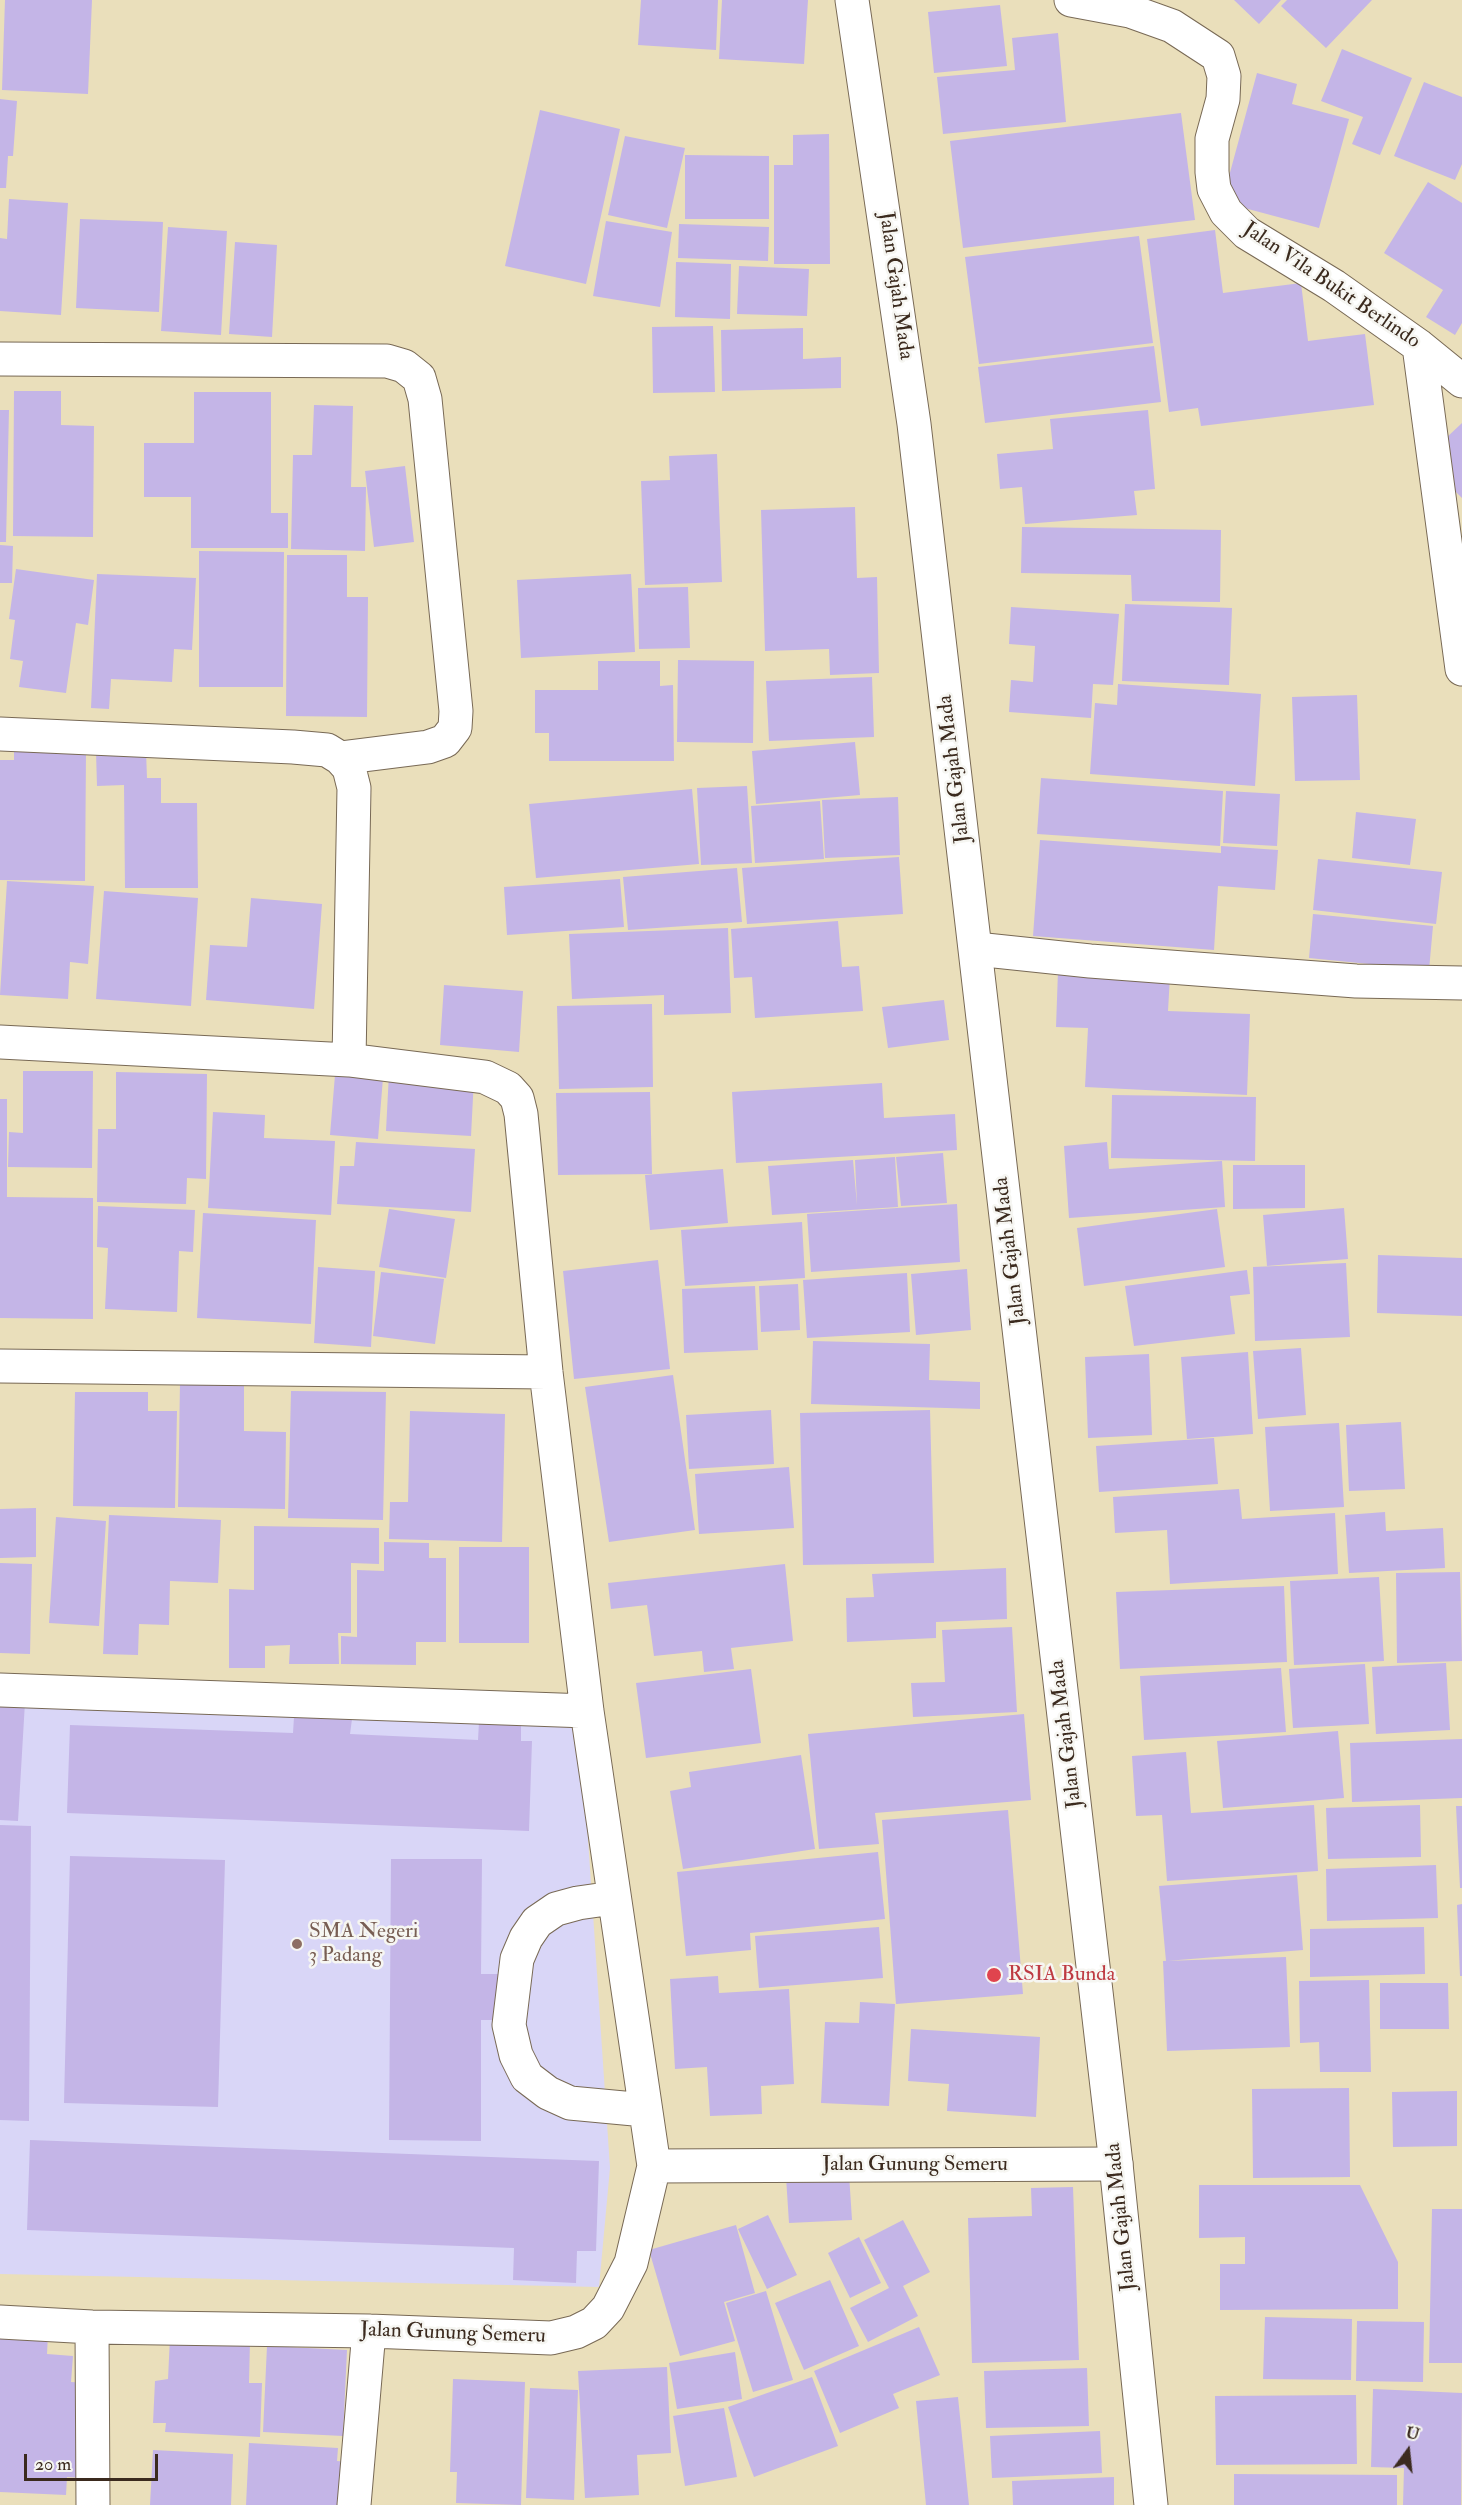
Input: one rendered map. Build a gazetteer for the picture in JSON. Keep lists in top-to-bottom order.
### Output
{
  "streets": {
    "street": ["Jalan Gajah Mada", "Jalan Vila Bukit Berlindo", "Jalan Gunung Semeru"]
  },
  "crossings": [
    ["Jalan Gajah Mada", "Jalan Gunung Semeru"]
  ],
  "places": ["SMA Negeri 3 Padang", "RSIA Bunda"],
  "scale_bar": "20 m",
  "north": "top"
}
